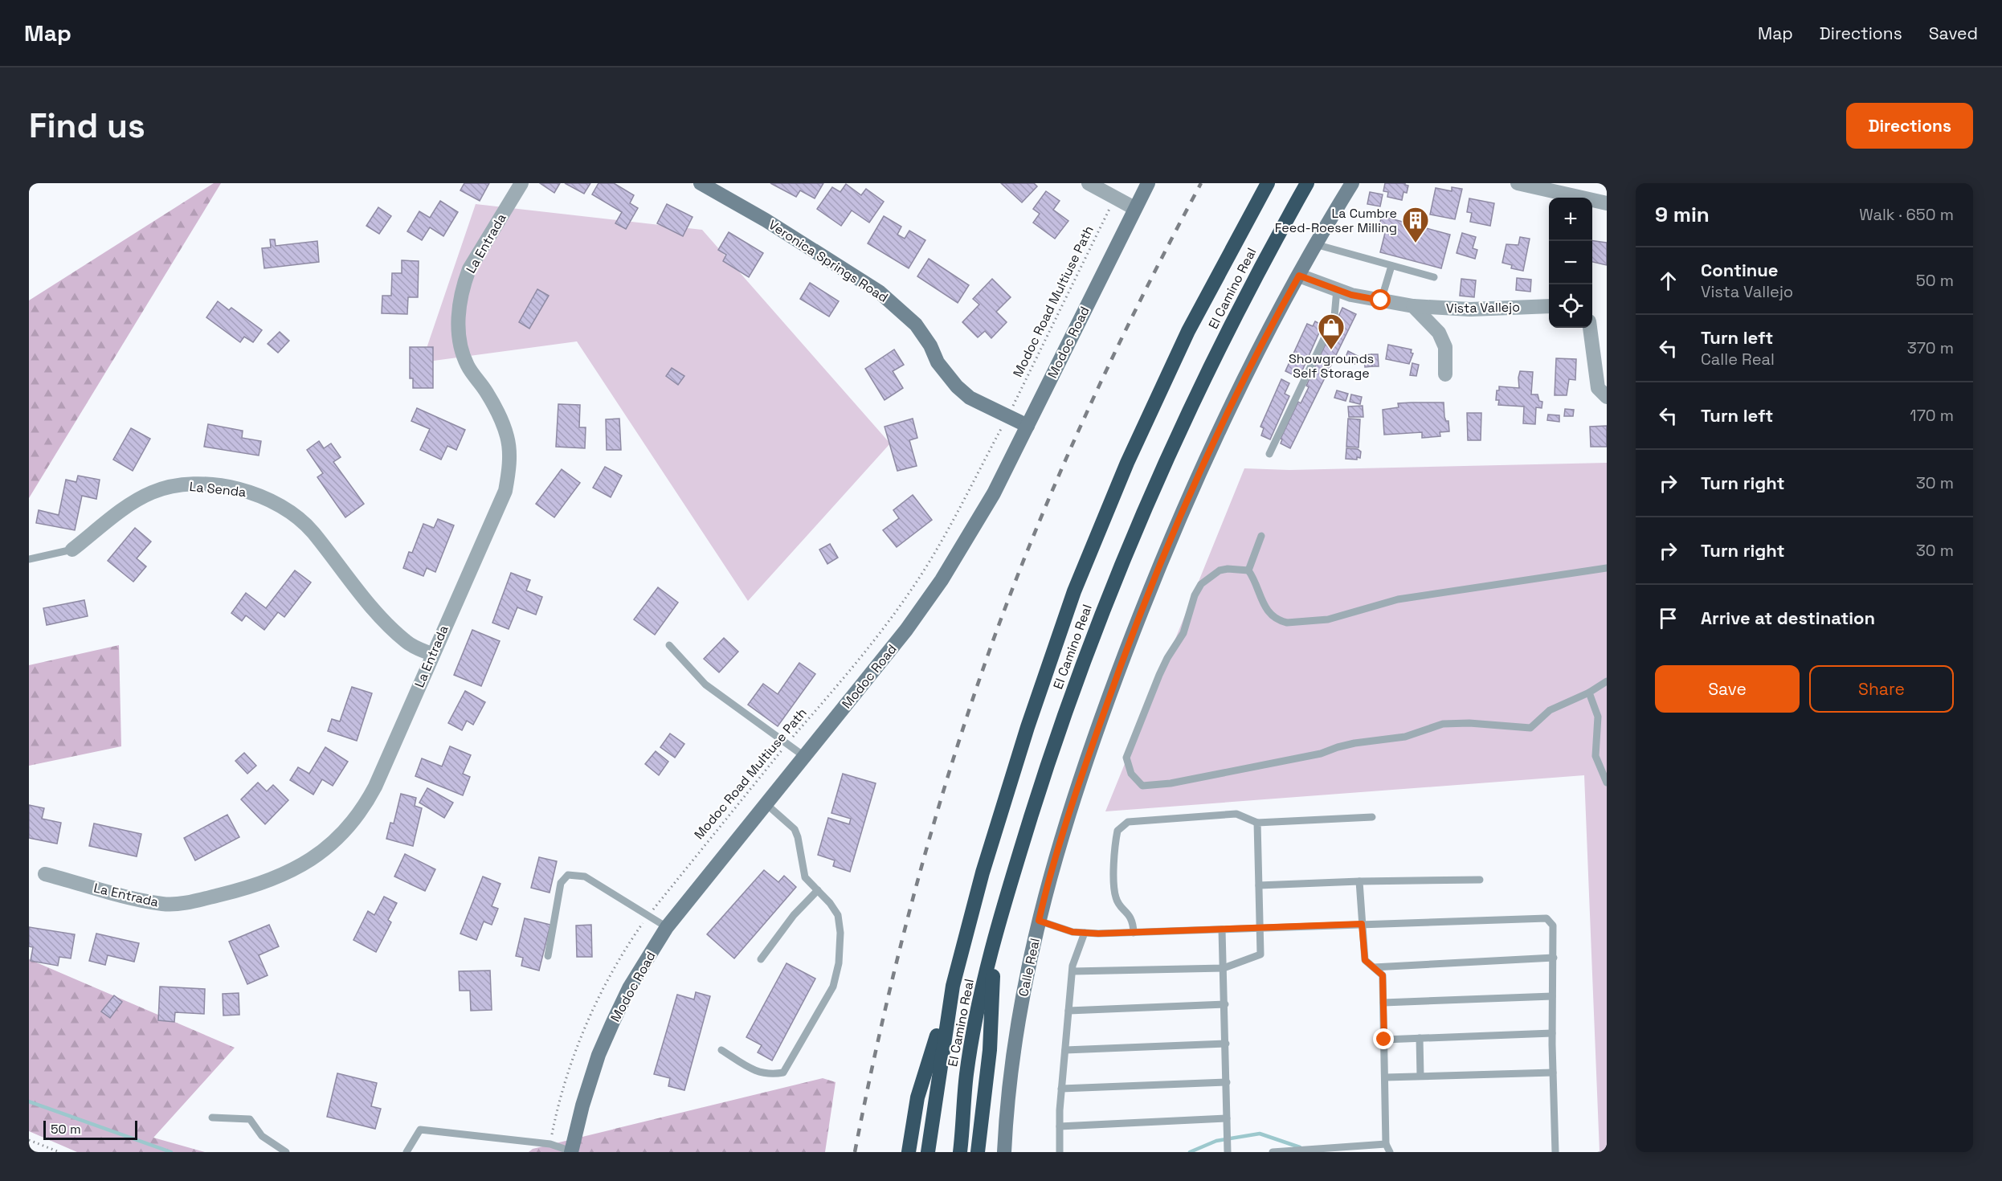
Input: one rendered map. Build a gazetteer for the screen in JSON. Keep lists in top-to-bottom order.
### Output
{
  "streets": {
    "highway": ["El Camino Real"],
    "street": [
      "La Entrada",
      "Veronica Springs Road",
      "Vista Vallejo",
      "Modoc Road",
      "La Senda",
      "Calle Real"
    ],
    "path": ["Modoc Road Multiuse Path"]
  },
  "crossings": [
    ["La Entrada", "La Senda"],
    ["Veronica Springs Road", "Modoc Road"],
    ["Vista Vallejo", "Calle Real"]
  ],
  "places": {
    "building": ["La Cumbre Feed-Roeser Milling"],
    "shop": ["Showgrounds Self Storage"]
  },
  "scale_bar": "50 m",
  "page": {
    "header": "Map",
    "nav": ["Map", "Directions", "Saved"],
    "buttons": [
      "Directions",
      ["Save", "Share"]
    ],
    "title": "Find us",
    "heading": ["9 min", "Walk · 650 m"],
    "map_buttons": ["+", "−"],
    "list": [
      ["Continue", "Vista Vallejo", "50 m"],
      ["Turn left", "Calle Real", "370 m"],
      ["Turn left", "170 m"],
      ["Turn right", "30 m"],
      ["Turn right", "30 m"],
      "Arrive at destination"
    ],
    "scale": "50 m"
  }
}
